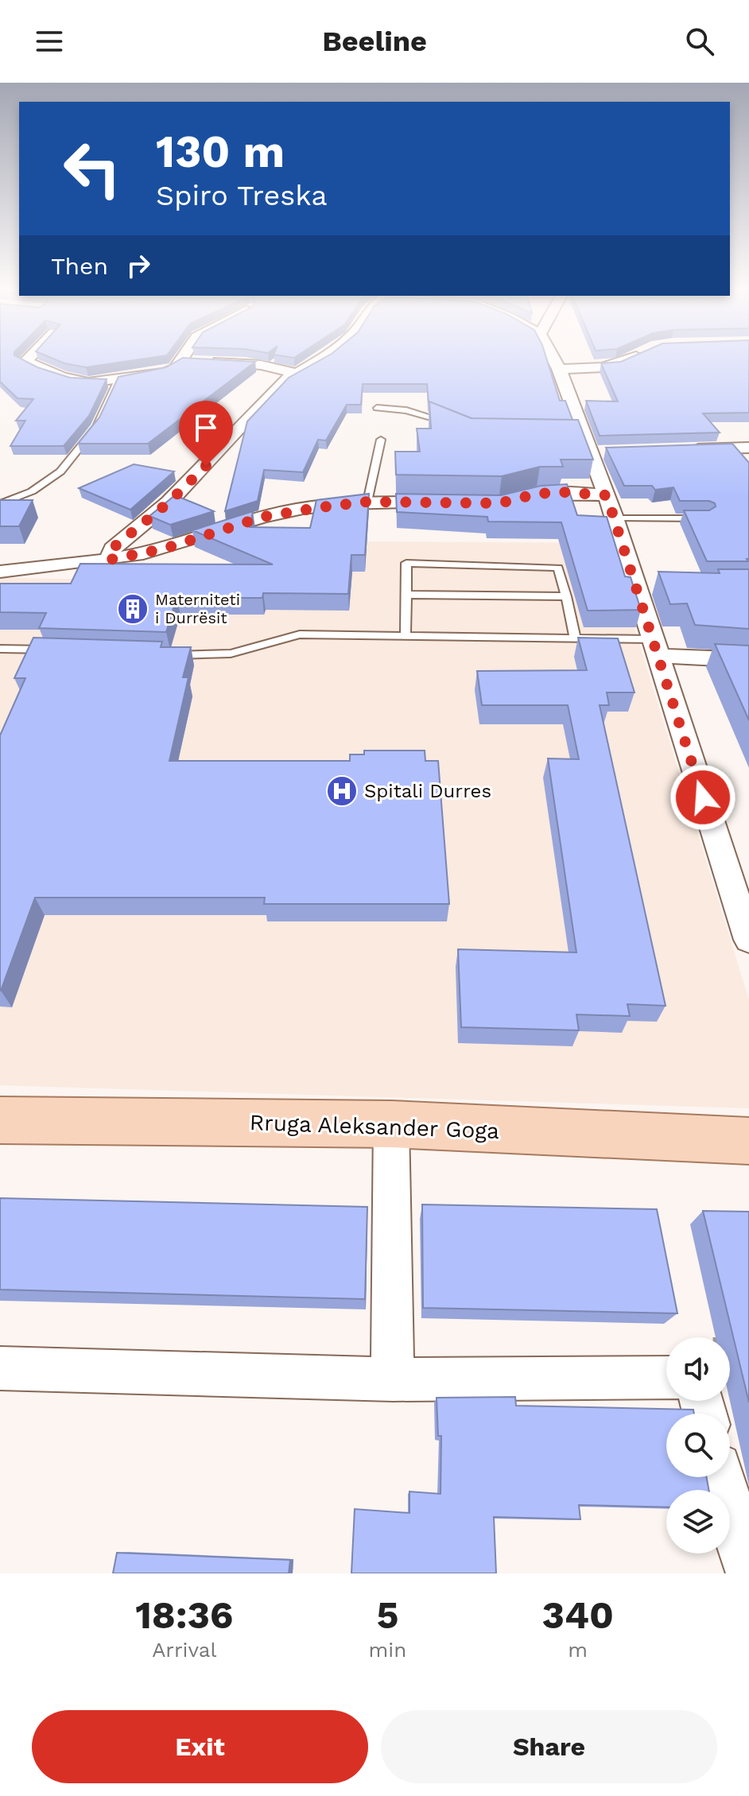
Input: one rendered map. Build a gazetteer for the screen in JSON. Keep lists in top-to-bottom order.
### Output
{
  "streets": {
    "main road": ["Rruga Aleksander Goga"]
  },
  "places": {
    "building": ["Materniteti i Durrësit"],
    "hospital": ["Spitali Durres"]
  },
  "page": {
    "header": "Beeline",
    "turn": ["130 m", "Spiro Treska"],
    "then": "Then",
    "eta": [
      "18:36",
      "Arrival",
      "5",
      "min",
      "340",
      "m"
    ],
    "buttons": ["Exit", "Share"]
  }
}
